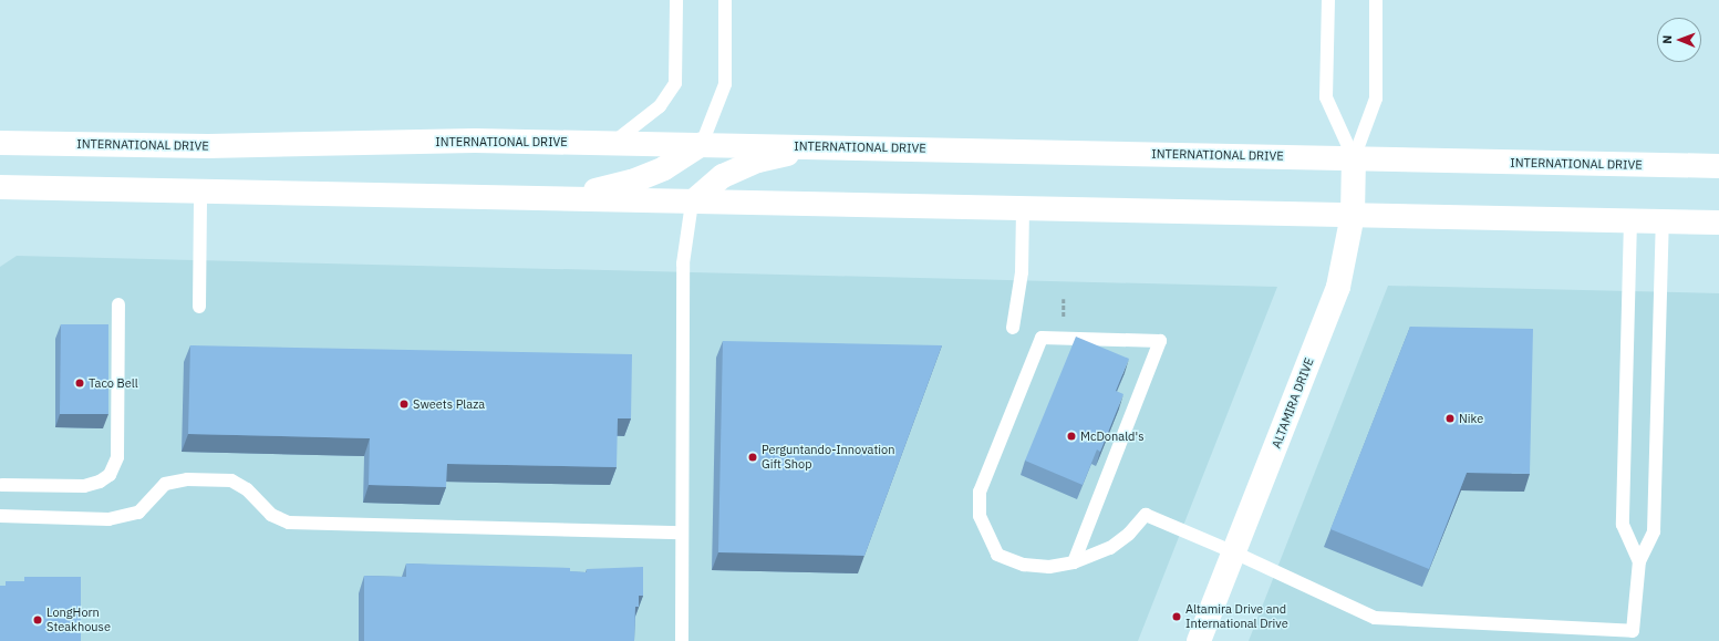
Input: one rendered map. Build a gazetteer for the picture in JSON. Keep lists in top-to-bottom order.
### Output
{
  "streets": {
    "street": ["INTERNATIONAL DRIVE", "ALTAMIRA DRIVE"]
  },
  "crossings": [
    ["INTERNATIONAL DRIVE", "ALTAMIRA DRIVE"]
  ],
  "places": [
    "Taco Bell",
    "Sweets Plaza",
    "Nike",
    "McDonald's",
    "Perguntando-Innovation Gift Shop",
    "Altamira Drive and International Drive",
    "LongHorn Steakhouse"
  ],
  "north": "left"
}
